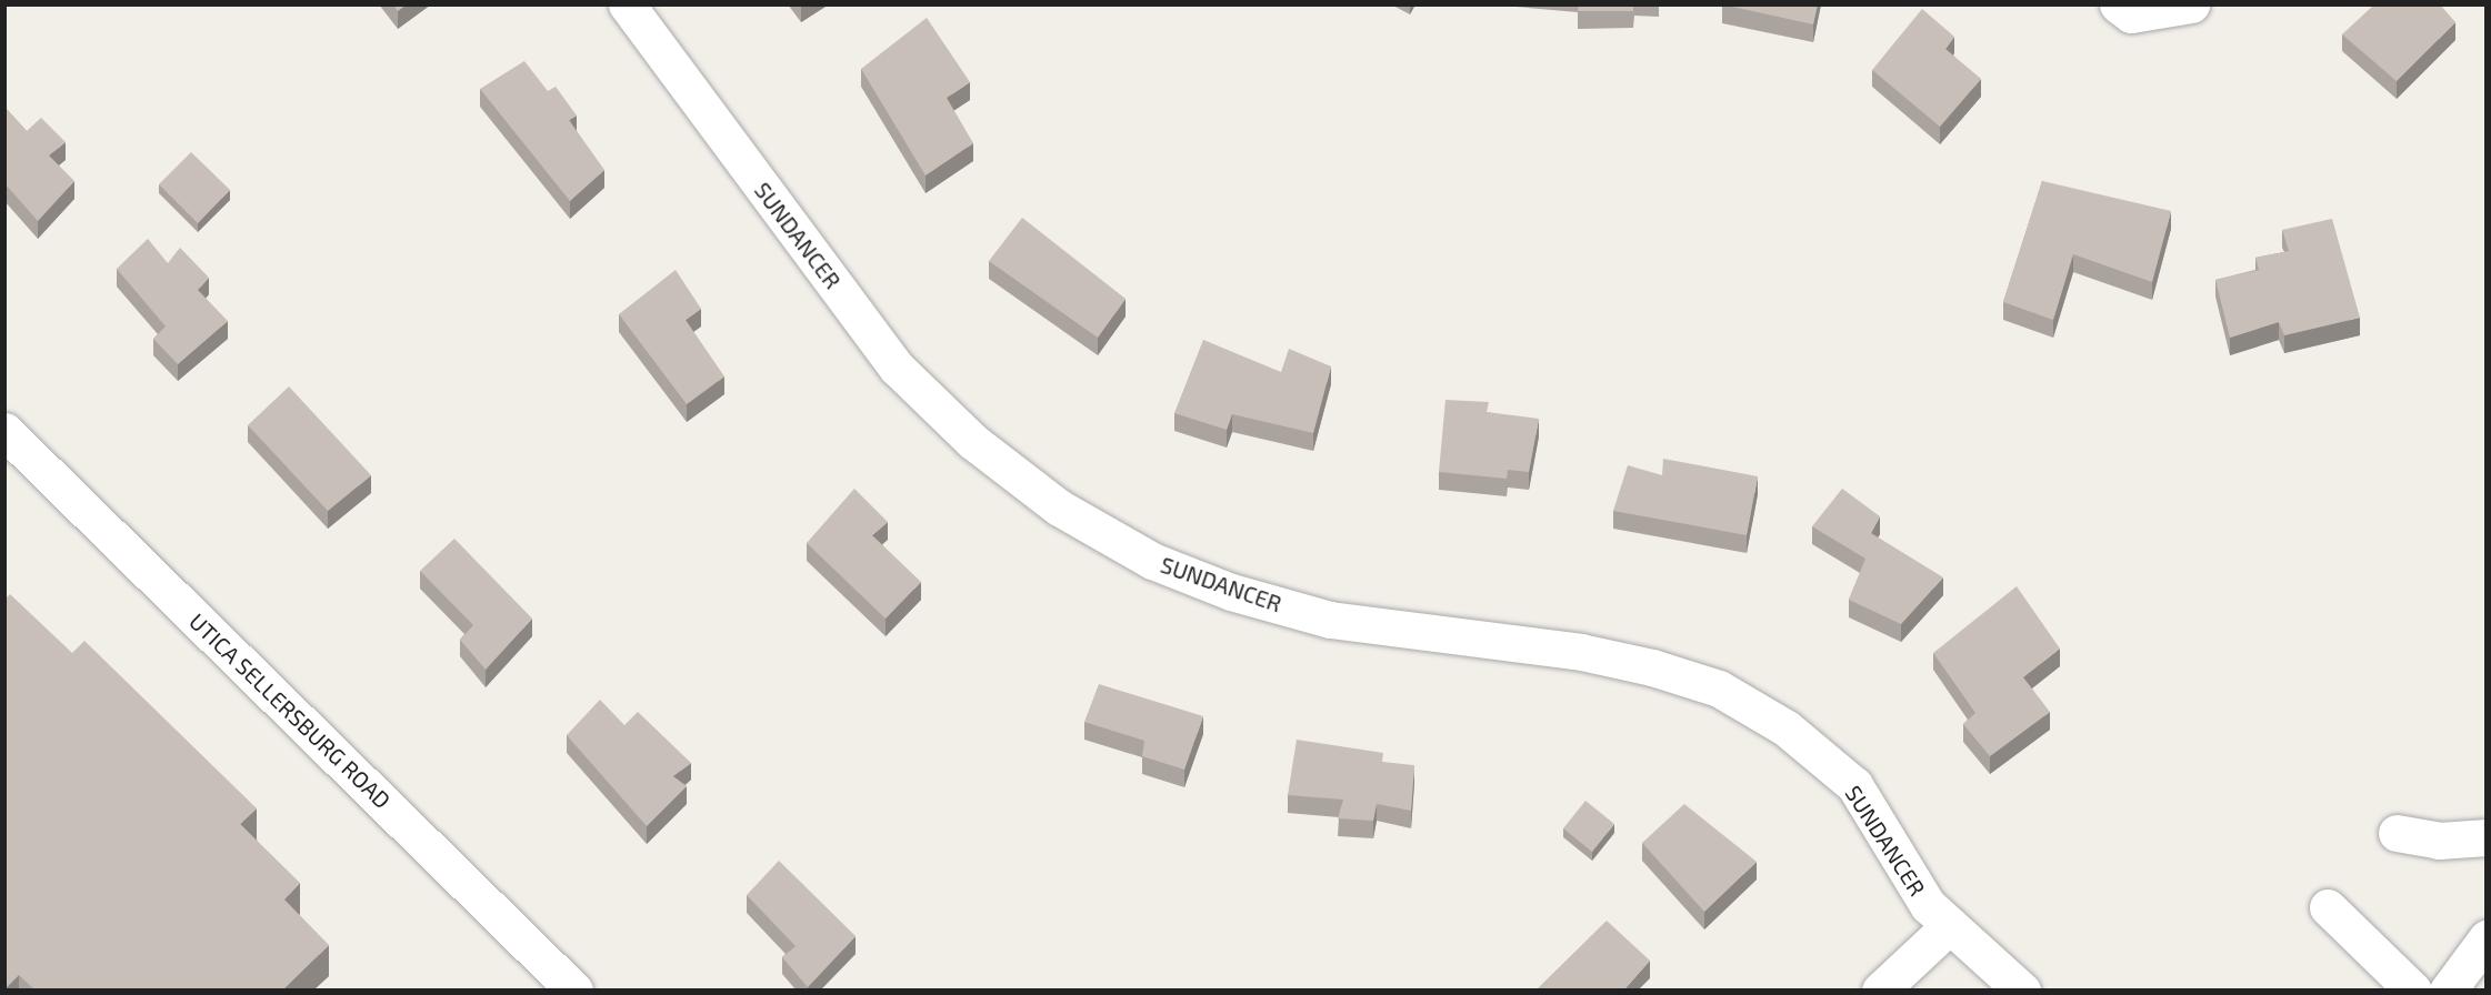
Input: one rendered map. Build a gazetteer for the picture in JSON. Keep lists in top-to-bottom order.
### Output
{
  "streets": {
    "street": ["SUNDANCER", "UTICA SELLERSBURG ROAD"]
  }
}
